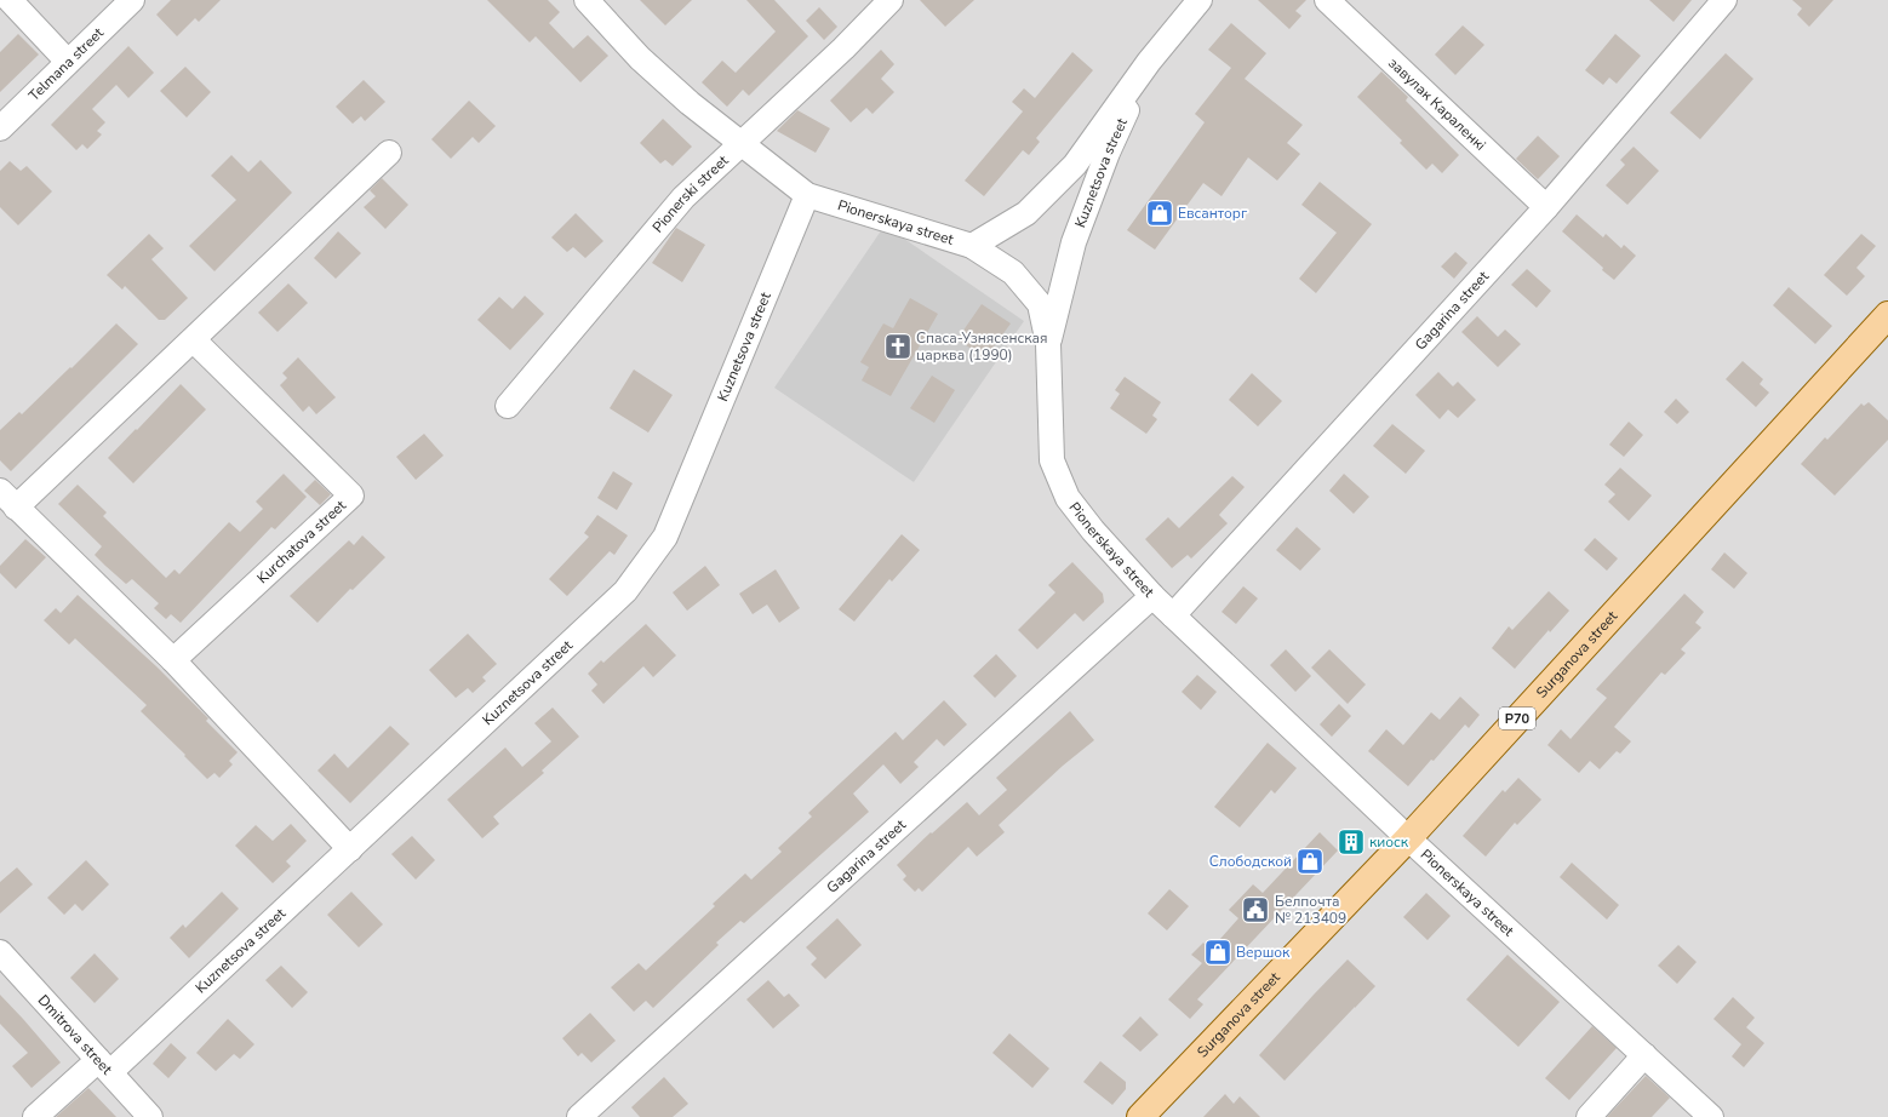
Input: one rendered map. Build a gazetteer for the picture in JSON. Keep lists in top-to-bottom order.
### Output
{
  "streets": {
    "main road": ["Surganova street", "Р70"],
    "street": [
      "Telmana street",
      "завулак Караленкі",
      "Kuznetsova street",
      "Pionerski street",
      "Pionerskaya street",
      "Gagarina street",
      "Kurchatova street",
      "Dmitrova street"
    ]
  },
  "crossings": [
    ["завулак Караленкі", "Gagarina street"],
    ["Kuznetsova street", "Pionerskaya street"],
    ["Kuznetsova street", "Dmitrova street"],
    ["Pionerski street", "Pionerskaya street"],
    ["Pionerskaya street", "Gagarina street"],
    ["Pionerskaya street", "Surganova street"]
  ],
  "places": {
    "shop": ["Евсанторг", "Слободской", "Вершок"],
    "church": ["Спаса-Узнясенская царква (1990)"],
    "building": ["киоск"],
    "public building": ["Белпочта № 213409"]
  }
}
